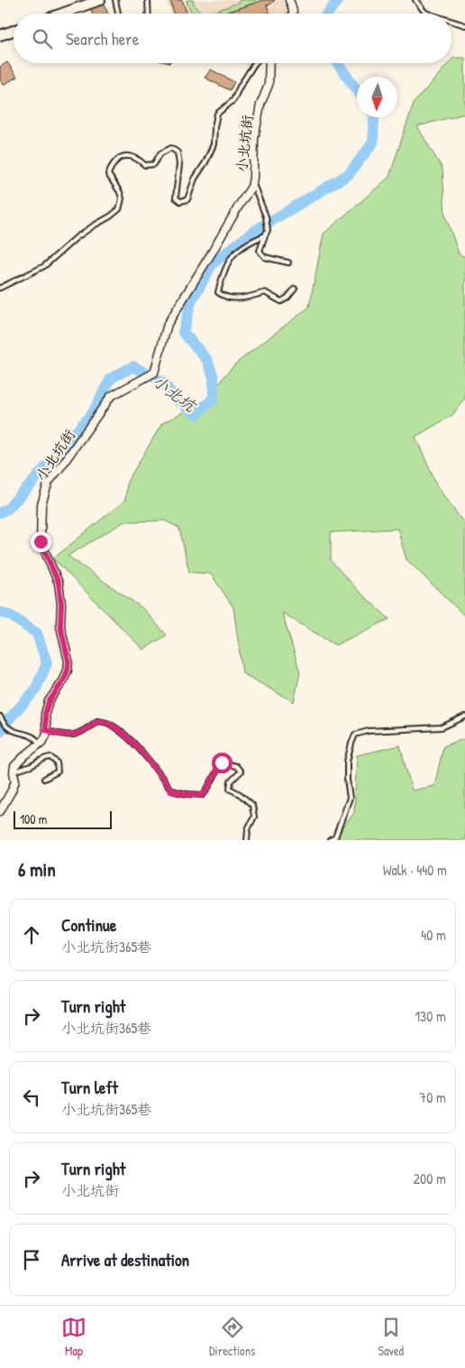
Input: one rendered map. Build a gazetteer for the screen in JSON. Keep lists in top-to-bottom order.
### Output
{
  "streets": {
    "street": ["小北坑街"]
  },
  "water": ["小北坑"],
  "scale_bar": "100 m",
  "north": "bottom",
  "page": {
    "search": "Search here",
    "scale": "100 m",
    "heading": ["6 min", "Walk · 440 m"],
    "list": [
      ["Continue", "小北坑街365巷", "40 m"],
      ["Turn right", "小北坑街365巷", "130 m"],
      ["Turn left", "小北坑街365巷", "70 m"],
      ["Turn right", "小北坑街", "200 m"],
      "Arrive at destination"
    ],
    "nav": ["Map", "Directions", "Saved"]
  }
}
